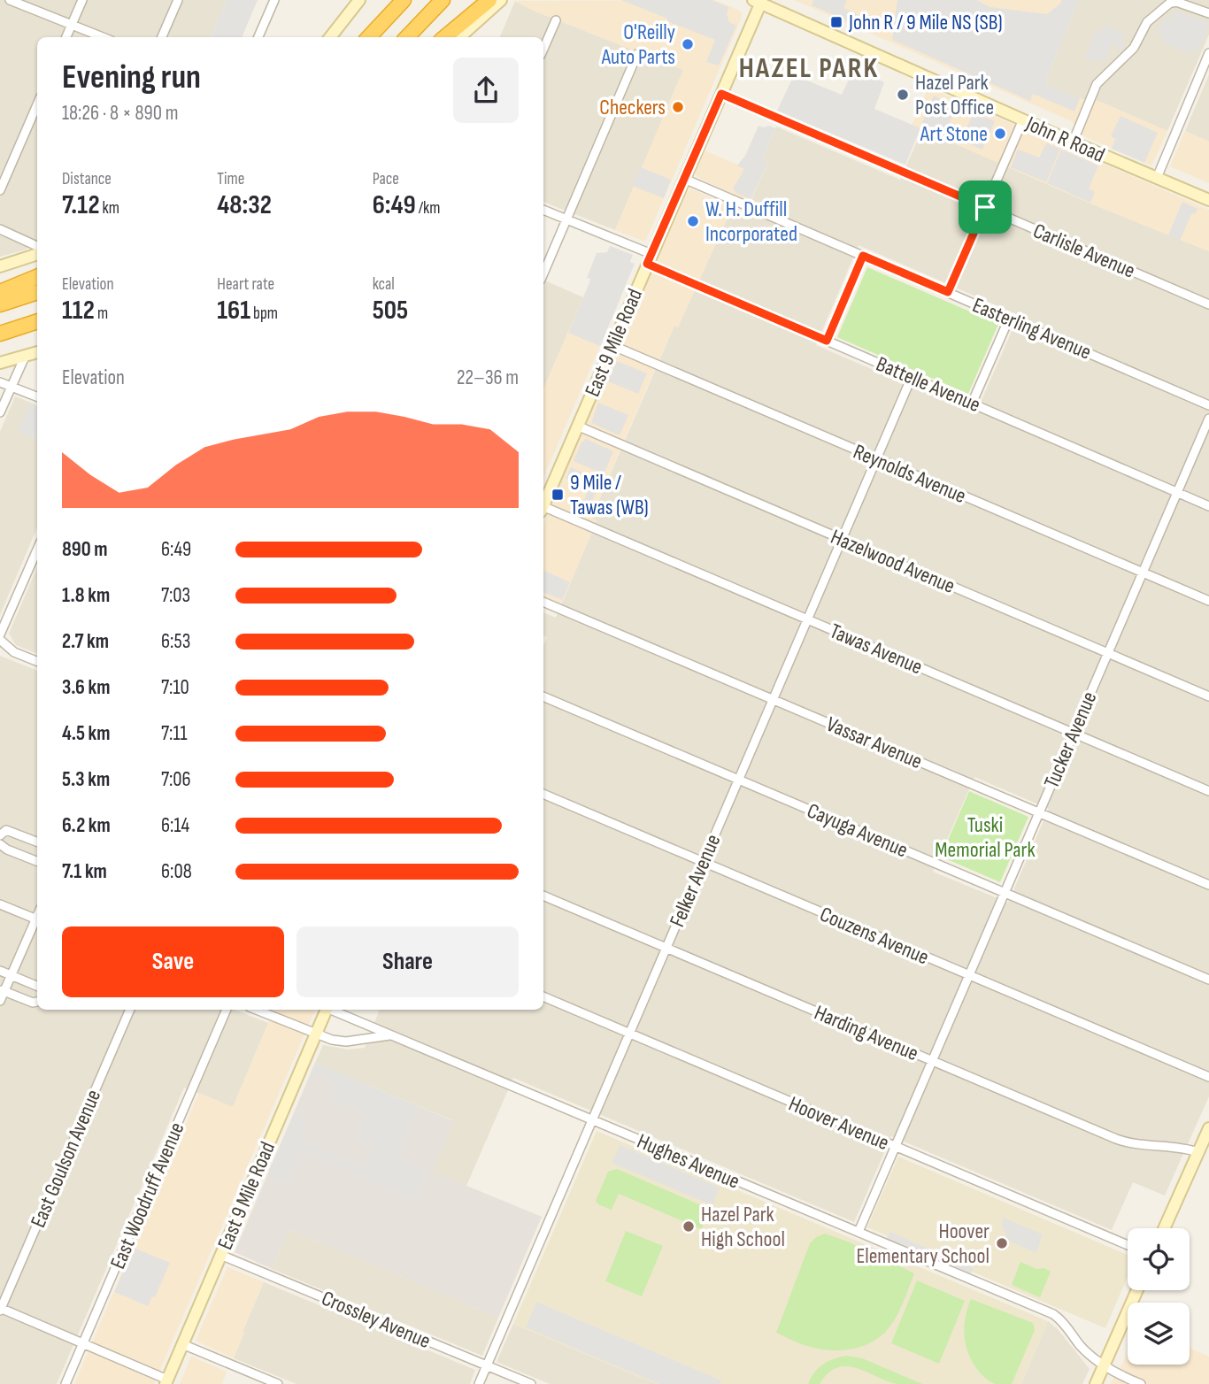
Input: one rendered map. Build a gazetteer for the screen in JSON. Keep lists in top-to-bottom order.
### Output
{
  "streets": {
    "main road": ["John R Road", "East 9 Mile Road"],
    "street": [
      "Carlisle Avenue",
      "Easterling Avenue",
      "Battelle Avenue",
      "Reynolds Avenue",
      "Hazelwood Avenue",
      "Tawas Avenue",
      "Tucker Avenue",
      "Vassar Avenue",
      "Cayuga Avenue",
      "Felker Avenue",
      "Couzens Avenue",
      "Harding Avenue",
      "Hoover Avenue",
      "East Goulson Avenue",
      "Hughes Avenue",
      "East Woodruff Avenue",
      "Crossley Avenue"
    ]
  },
  "crossings": [
    ["John R Road", "East 9 Mile Road"],
    ["Carlisle Avenue", "East 9 Mile Road"],
    ["Easterling Avenue", "East 9 Mile Road"],
    ["East 9 Mile Road", "Battelle Avenue"],
    ["East 9 Mile Road", "Reynolds Avenue"],
    ["East 9 Mile Road", "Hazelwood Avenue"],
    ["East 9 Mile Road", "Crossley Avenue"],
    ["Battelle Avenue", "Tucker Avenue"],
    ["Battelle Avenue", "Felker Avenue"],
    ["Reynolds Avenue", "Tucker Avenue"],
    ["Reynolds Avenue", "Felker Avenue"],
    ["Hazelwood Avenue", "Tucker Avenue"],
    ["Hazelwood Avenue", "Felker Avenue"],
    ["Tawas Avenue", "Tucker Avenue"],
    ["Tawas Avenue", "Felker Avenue"],
    ["Tucker Avenue", "Vassar Avenue"],
    ["Tucker Avenue", "Cayuga Avenue"],
    ["Tucker Avenue", "Couzens Avenue"],
    ["Tucker Avenue", "Harding Avenue"],
    ["Tucker Avenue", "Hoover Avenue"],
    ["Tucker Avenue", "Hughes Avenue"],
    ["Vassar Avenue", "Felker Avenue"],
    ["Cayuga Avenue", "Felker Avenue"],
    ["Felker Avenue", "Couzens Avenue"],
    ["Felker Avenue", "Harding Avenue"],
    ["Felker Avenue", "Hoover Avenue"],
    ["Felker Avenue", "Hughes Avenue"],
    ["Felker Avenue", "Crossley Avenue"]
  ],
  "districts": ["HAZEL PARK"],
  "parks": ["Tuski Memorial Park"],
  "places": {
    "transit": ["John R / 9 Mile NS (SB)", "9 Mile / Tawas (WB)"],
    "other": [
      "O'Reilly Auto Parts",
      "Hazel Park Post Office",
      "Checkers",
      "Art Stone",
      "W. H. Duffill Incorporated",
      "Hazel Park High School",
      "Hoover Elementary School"
    ]
  },
  "page": {
    "heading": ["Evening run", "18:26 · 8 × 890 m"],
    "stats": [
      ["Distance", "7.12 km"],
      ["Time", "48:32"],
      ["Pace", "6:49 /km"],
      ["Elevation", "112 m"],
      ["Heart rate", "161 bpm"],
      ["kcal", "505"]
    ],
    "chart": ["Elevation", "22–36 m"],
    "list": [
      {
        "name": "890 m",
        "note": "6:49"
      },
      {
        "name": "1.8 km",
        "note": "7:03"
      },
      {
        "name": "2.7 km",
        "note": "6:53"
      },
      {
        "name": "3.6 km",
        "note": "7:10"
      },
      {
        "name": "4.5 km",
        "note": "7:11"
      },
      {
        "name": "5.3 km",
        "note": "7:06"
      },
      {
        "name": "6.2 km",
        "note": "6:14"
      },
      {
        "name": "7.1 km",
        "note": "6:08"
      }
    ],
    "buttons": ["Save", "Share"]
  }
}
